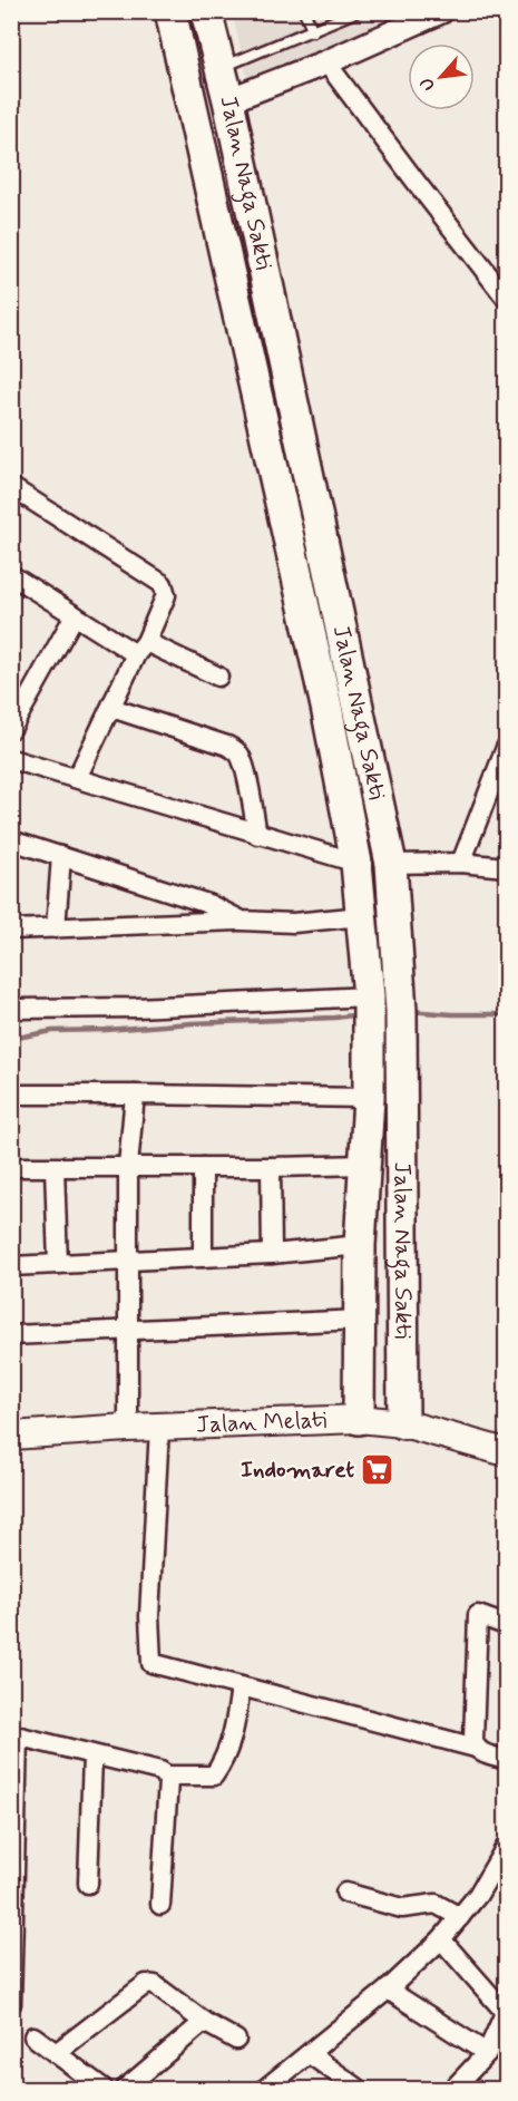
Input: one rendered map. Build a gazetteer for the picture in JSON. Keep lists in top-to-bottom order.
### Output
{
  "streets": {
    "main road": ["Jalan Naga Sakti", "Jalan Melati"]
  },
  "crossings": [
    ["Jalan Naga Sakti", "Jalan Melati"]
  ],
  "places": {
    "supermarket": ["Indomaret"]
  },
  "north": "bottom left"
}
